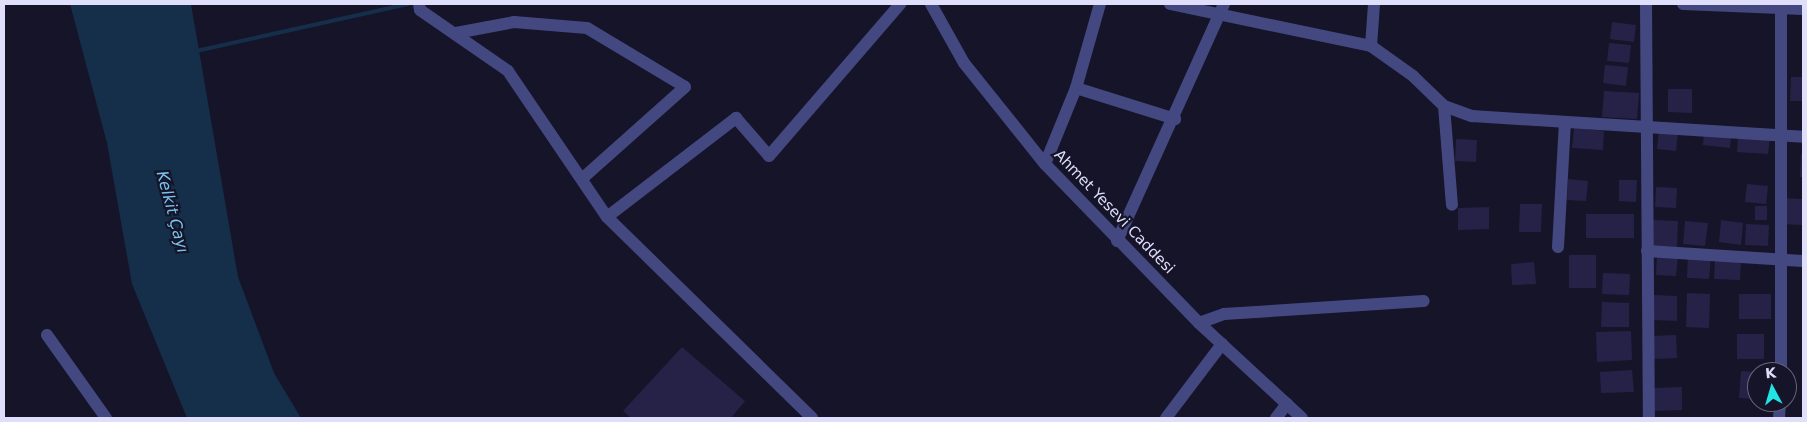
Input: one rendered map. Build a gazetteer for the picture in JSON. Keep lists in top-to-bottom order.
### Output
{
  "streets": {
    "street": ["Ahmet Yesevi Caddesi"]
  },
  "water": ["Kelkit Çayı"],
  "north": "top"
}
